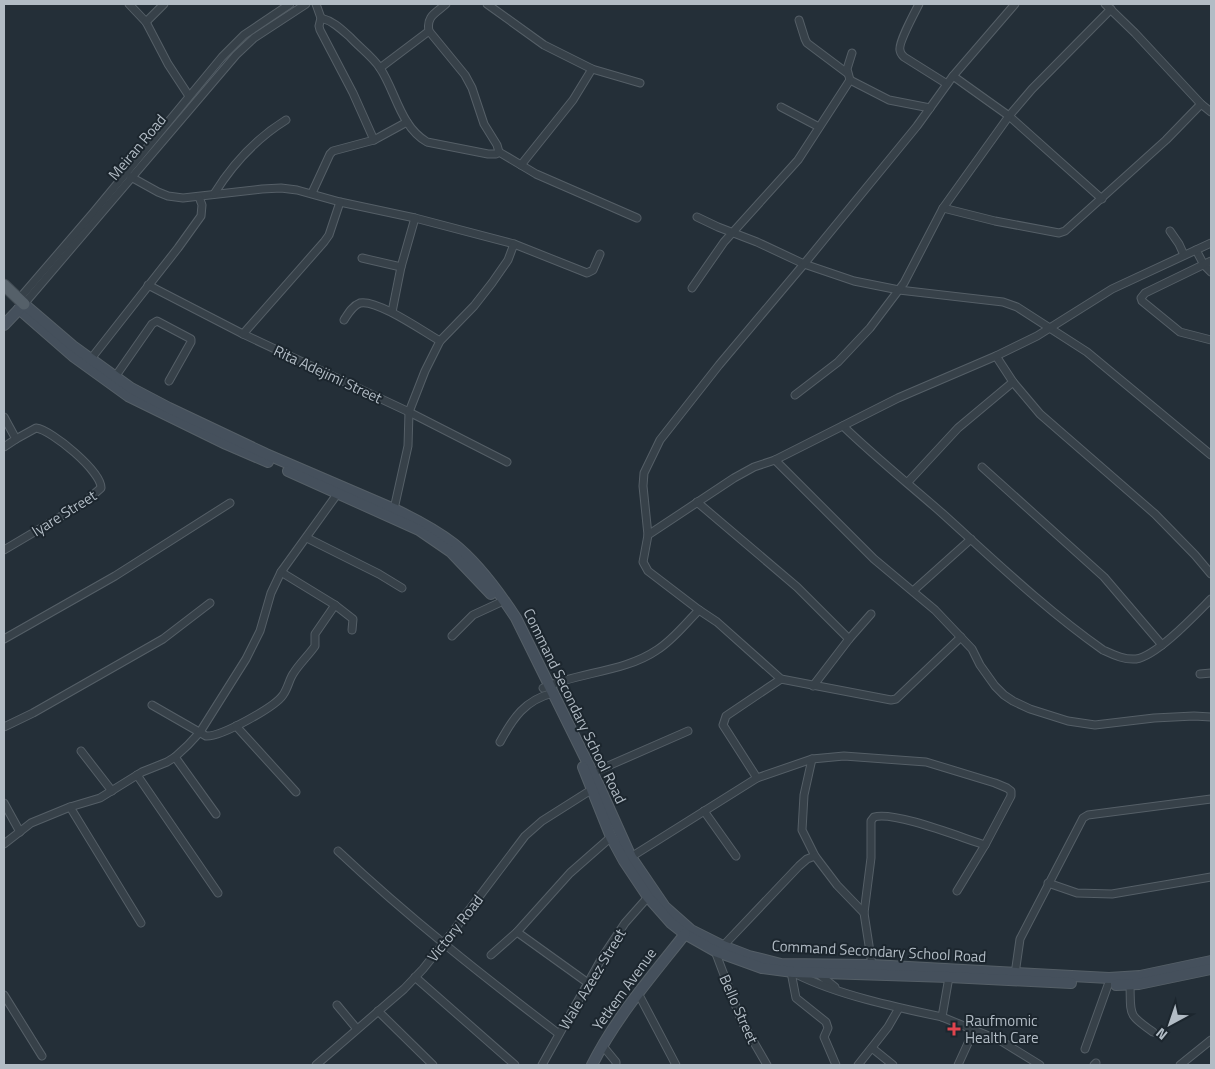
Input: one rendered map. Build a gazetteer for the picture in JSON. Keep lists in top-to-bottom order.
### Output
{
  "streets": {
    "main road": ["Meiran Road", "Command Secondary School Road", "Yetkem Avenue"],
    "street": [
      "Rita Adejimi Street",
      "Iyare Street",
      "Victory Road",
      "Wale Azeez Street",
      "Bello Street"
    ]
  },
  "crossings": [
    ["Command Secondary School Road", "Victory Road"],
    ["Command Secondary School Road", "Wale Azeez Street"],
    ["Command Secondary School Road", "Yetkem Avenue"],
    ["Command Secondary School Road", "Bello Street"]
  ],
  "places": {
    "health": ["Raufmomic Health Care"]
  },
  "north": "bottom left"
}
